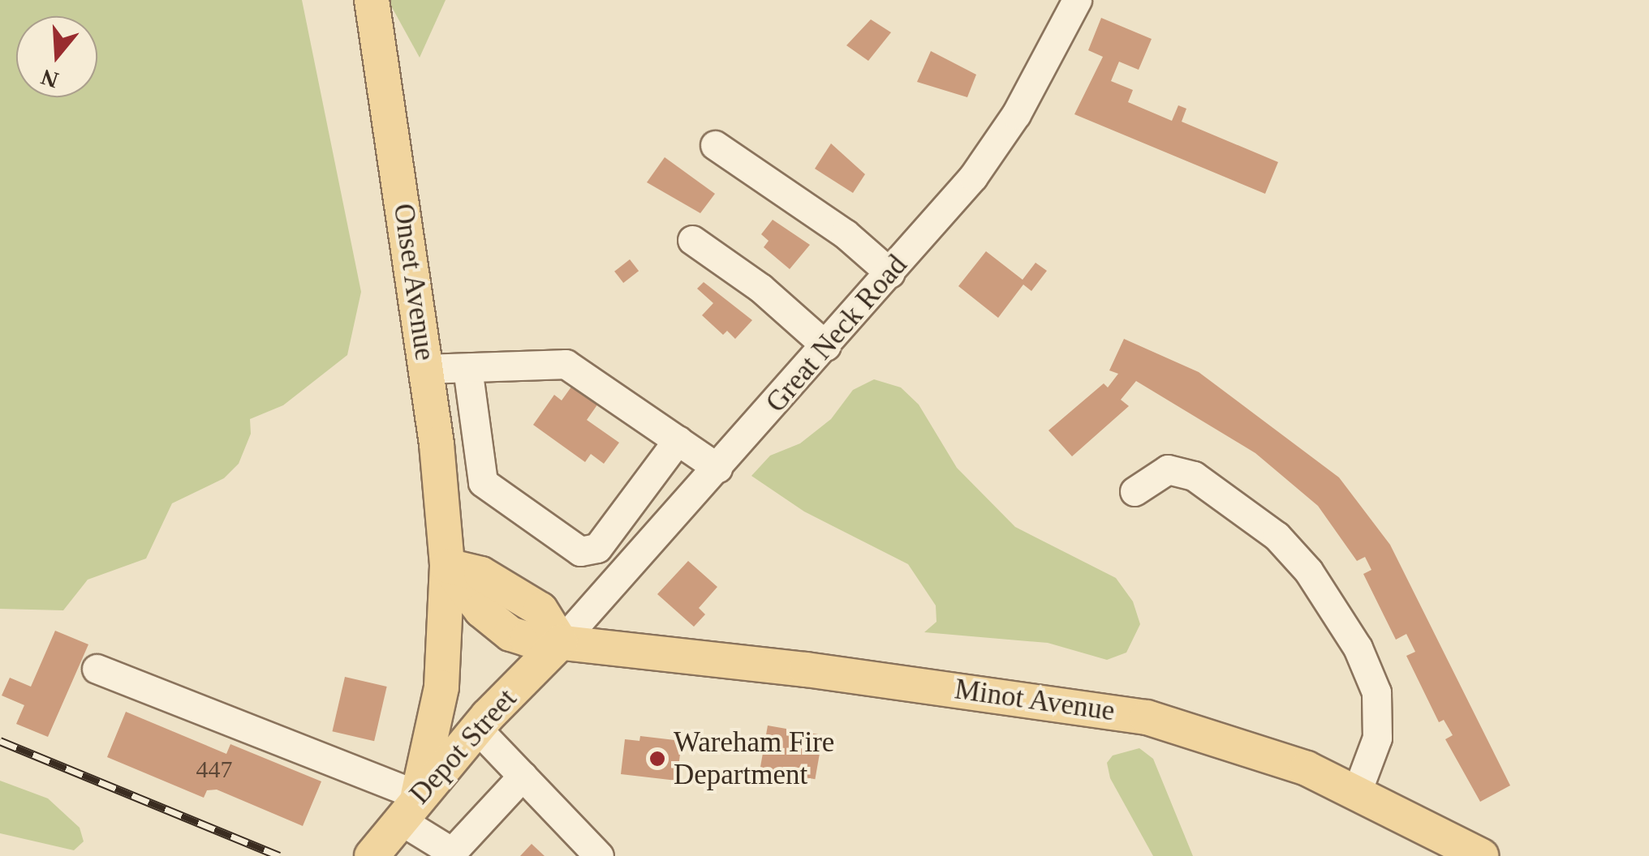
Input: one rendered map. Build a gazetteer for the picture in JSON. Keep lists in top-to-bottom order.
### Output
{
  "streets": {
    "main road": ["Onset Avenue", "Minot Avenue", "Depot Street"],
    "street": ["Great Neck Road"]
  },
  "crossings": [
    ["Onset Avenue", "Depot Street"],
    ["Great Neck Road", "Minot Avenue"],
    ["Great Neck Road", "Depot Street"],
    ["Minot Avenue", "Depot Street"]
  ],
  "places": ["Wareham Fire Department"],
  "house_numbers": ["447"],
  "north": "bottom"
}
